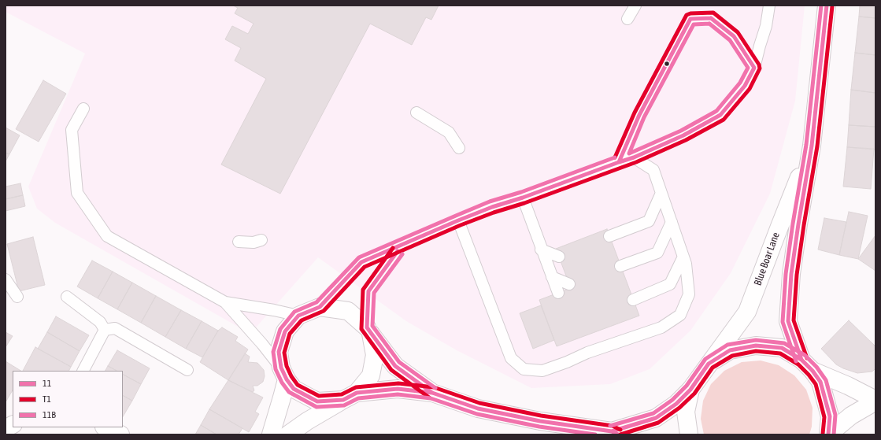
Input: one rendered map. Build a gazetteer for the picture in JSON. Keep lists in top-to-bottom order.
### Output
{
  "streets": {
    "street": ["Blue Boar Lane"]
  },
  "lines": ["transit line 11", "transit line 11B", "transit line T1"],
  "legend": ["11", "T1", "11B"]
}
